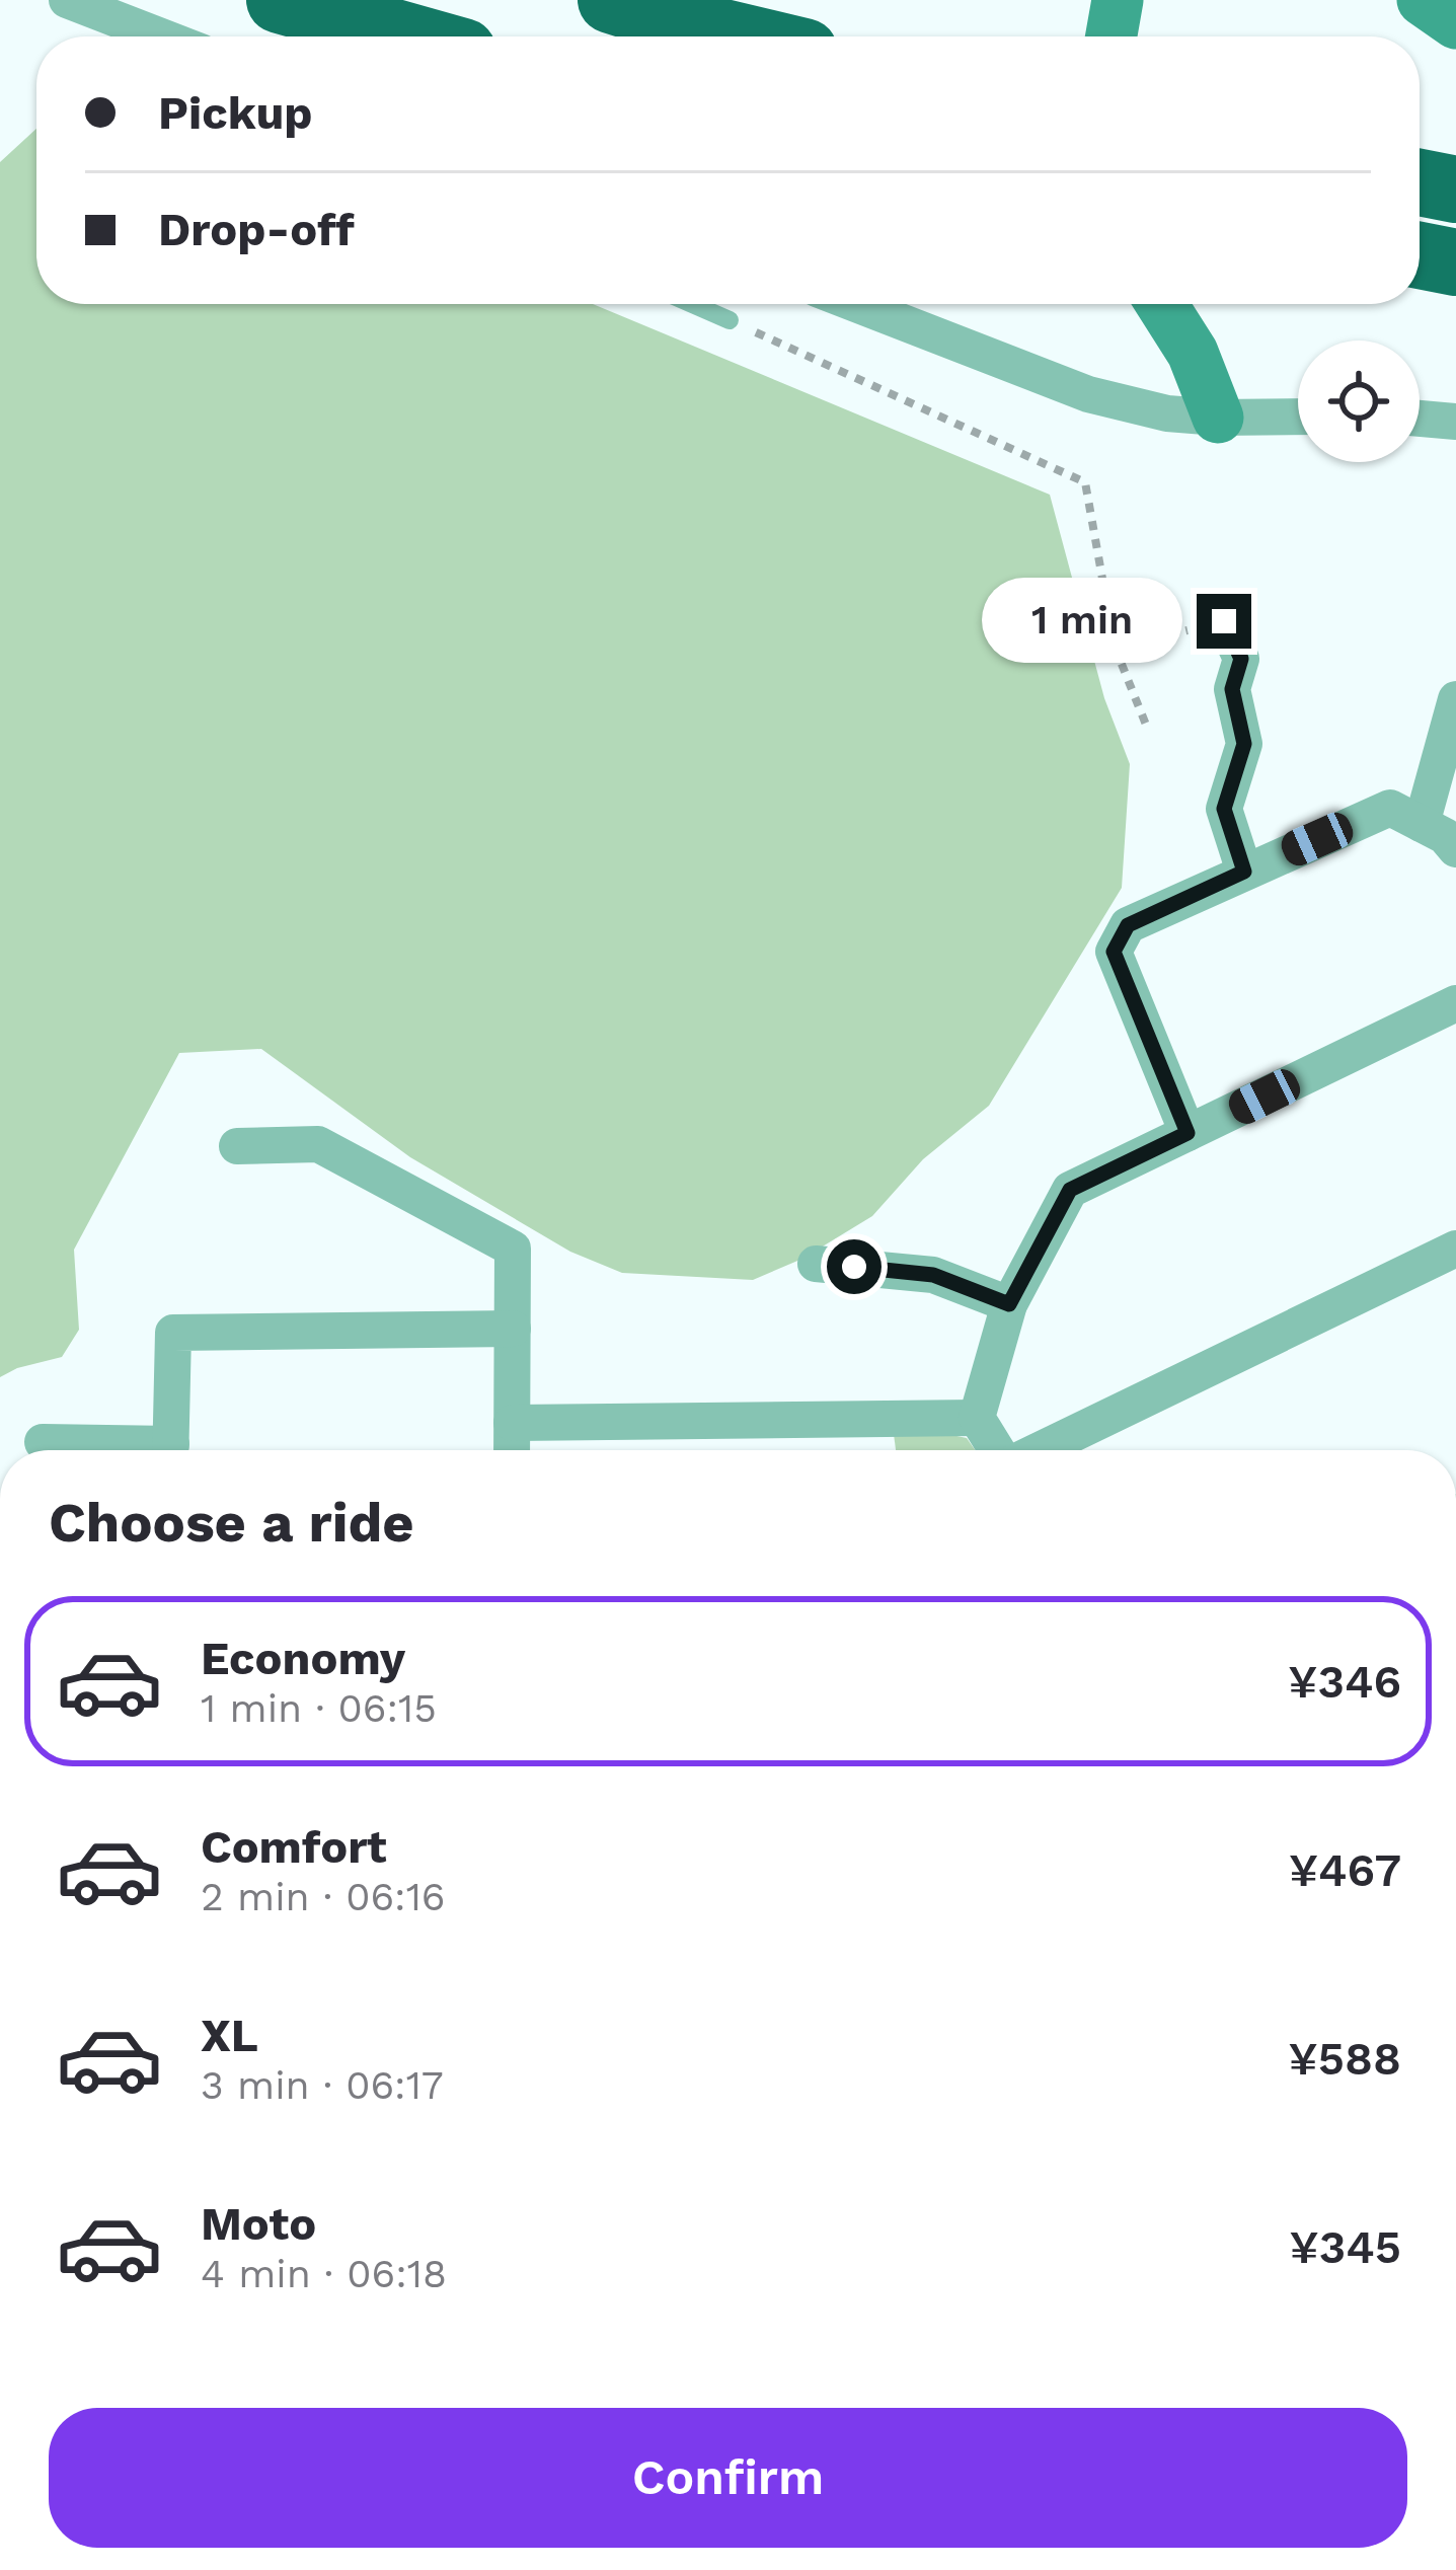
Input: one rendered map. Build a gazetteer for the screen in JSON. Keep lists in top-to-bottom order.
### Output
{
  "page": {
    "banner": ["Pickup", "Drop-off"],
    "bubble": "1 min",
    "heading": "Choose a ride",
    "list": [
      {
        "name": "Economy",
        "note": "1 min · 06:15",
        "value": "¥346"
      },
      {
        "name": "Comfort",
        "note": "2 min · 06:16",
        "value": "¥467"
      },
      {
        "name": "XL",
        "note": "3 min · 06:17",
        "value": "¥588"
      },
      {
        "name": "Moto",
        "note": "4 min · 06:18",
        "value": "¥345"
      }
    ],
    "buttons": "Confirm"
  }
}
